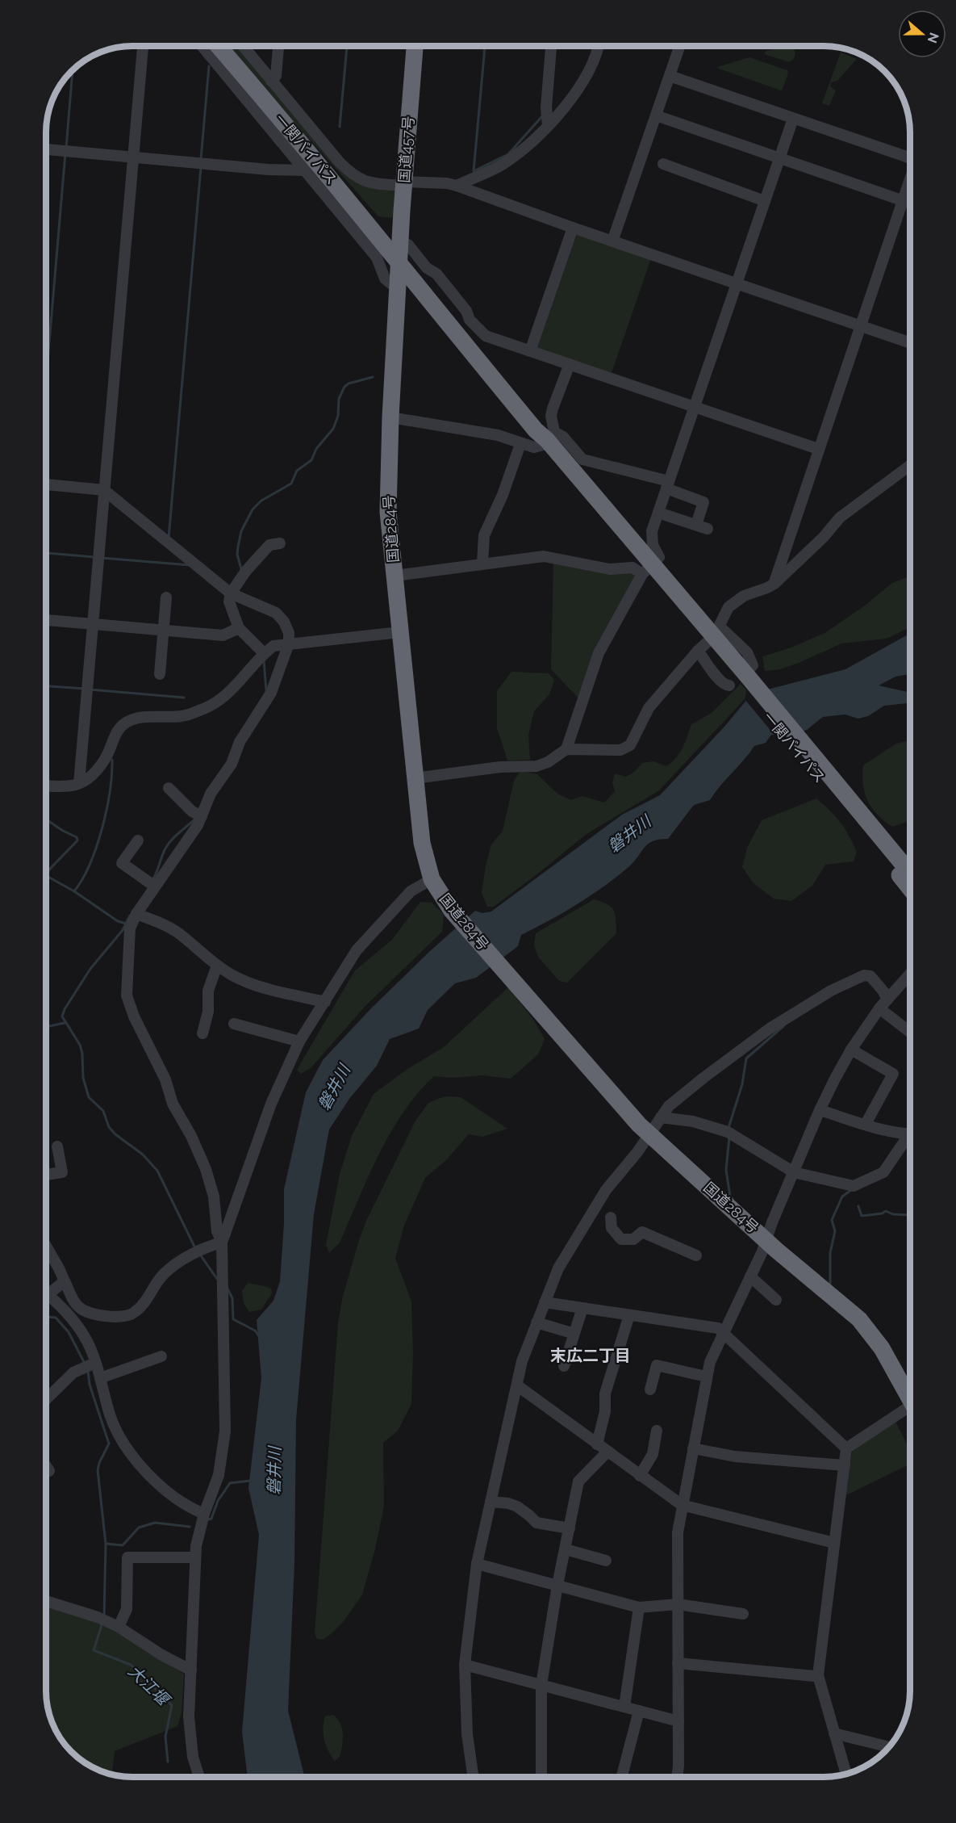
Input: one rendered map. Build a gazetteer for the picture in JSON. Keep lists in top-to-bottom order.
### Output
{
  "streets": {
    "highway": ["一関バイパス", "国道457号", "国道284号"]
  },
  "crossings": [
    ["一関バイパス", "国道457号"],
    ["一関バイパス", "国道284号"],
    ["国道457号", "国道284号"]
  ],
  "districts": ["末広二丁目"],
  "water": ["磐井川", "大江堰"],
  "north": "right"
}
